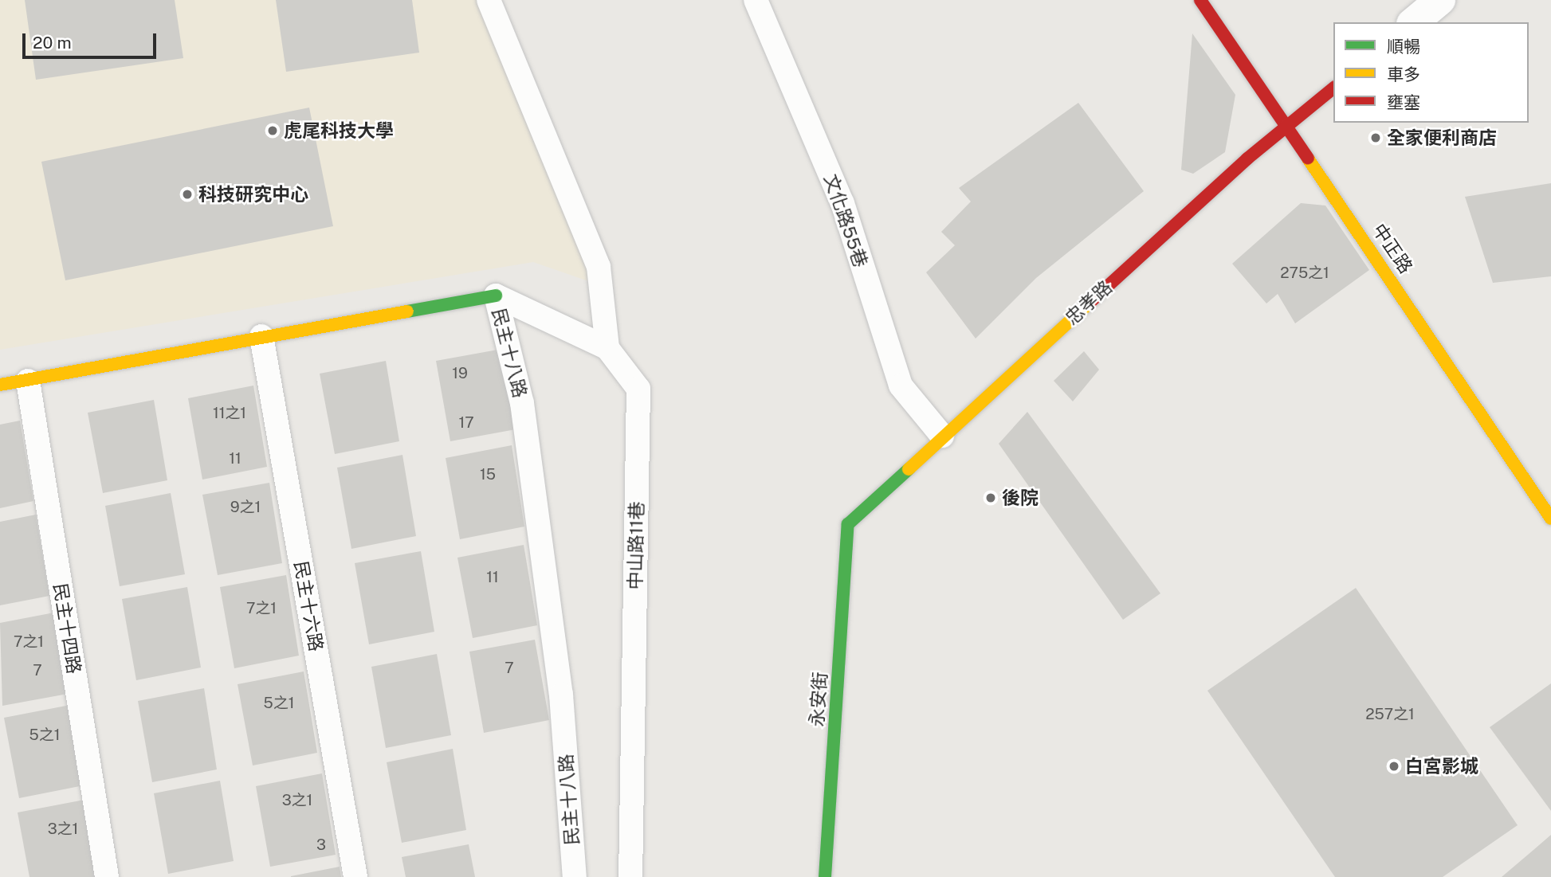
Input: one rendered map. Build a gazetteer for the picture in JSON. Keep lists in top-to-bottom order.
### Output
{
  "streets": {
    "street": [
      "中正路",
      "忠孝路",
      "民主十八路",
      "永安街"
    ],
    "lane": [
      "文化路55巷",
      "中山路11巷",
      "民主十六路",
      "民主十四路"
    ]
  },
  "crossings": [
    ["文化路55巷", "忠孝路"],
    ["中正路", "忠孝路"],
    ["忠孝路", "永安街"],
    ["民主十八路", "中山路11巷"],
    ["民主十八路", "民主十六路"],
    ["民主十八路", "民主十四路"]
  ],
  "places": [
    "虎尾科技大學",
    "全家便利商店",
    "科技研究中心",
    "後院",
    "白宮影城"
  ],
  "house_numbers": [
    "275之1",
    "19",
    "11之1",
    "17",
    "11",
    "15",
    "9之1",
    "11",
    "7之1",
    "7之1",
    "7",
    "7",
    "5之1",
    "257之1",
    "5之1",
    "3之1",
    "3之1",
    "3"
  ],
  "legend": ["順暢", "車多", "壅塞"],
  "scale_bar": "20 m"
}
